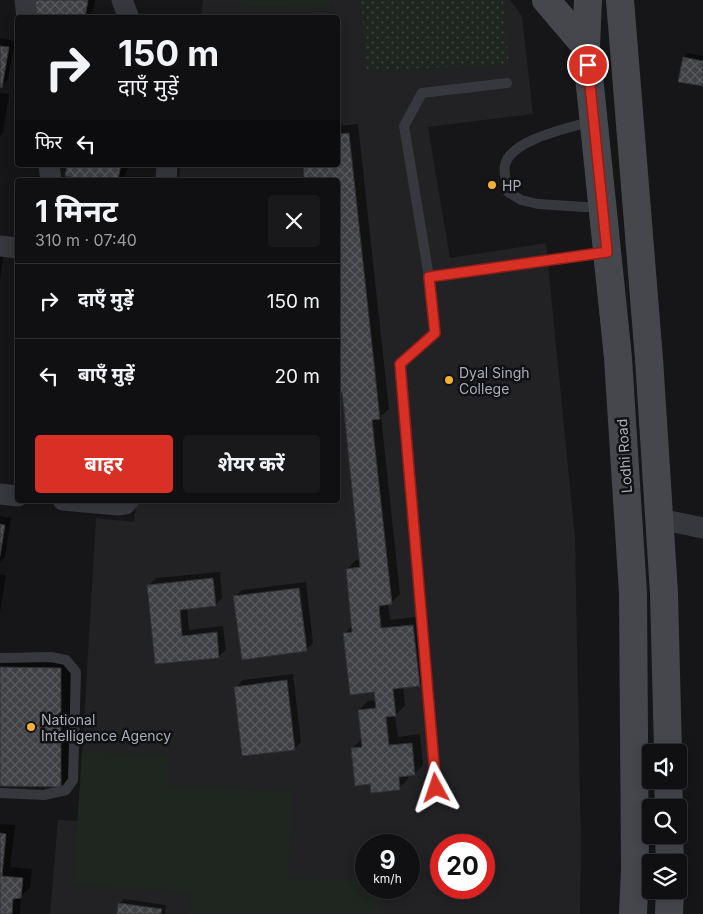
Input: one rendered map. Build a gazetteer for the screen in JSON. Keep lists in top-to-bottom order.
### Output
{
  "streets": {
    "main road": ["Lodhi Road"]
  },
  "places": ["HP", "Dyal Singh College", "National Intelligence Agency"],
  "page": {
    "turn": ["150 m", "दाएँ मुड़ें"],
    "then": "फिर",
    "heading": ["1 मिनट", "310 m · 07:40"],
    "list": [
      {
        "name": "दाएँ मुड़ें",
        "value": "150 m"
      },
      {
        "name": "बाएँ मुड़ें",
        "value": "20 m"
      }
    ],
    "buttons": ["बाहर", "शेयर करें"],
    "speed": "9 km/h",
    "limit": "20"
  }
}
